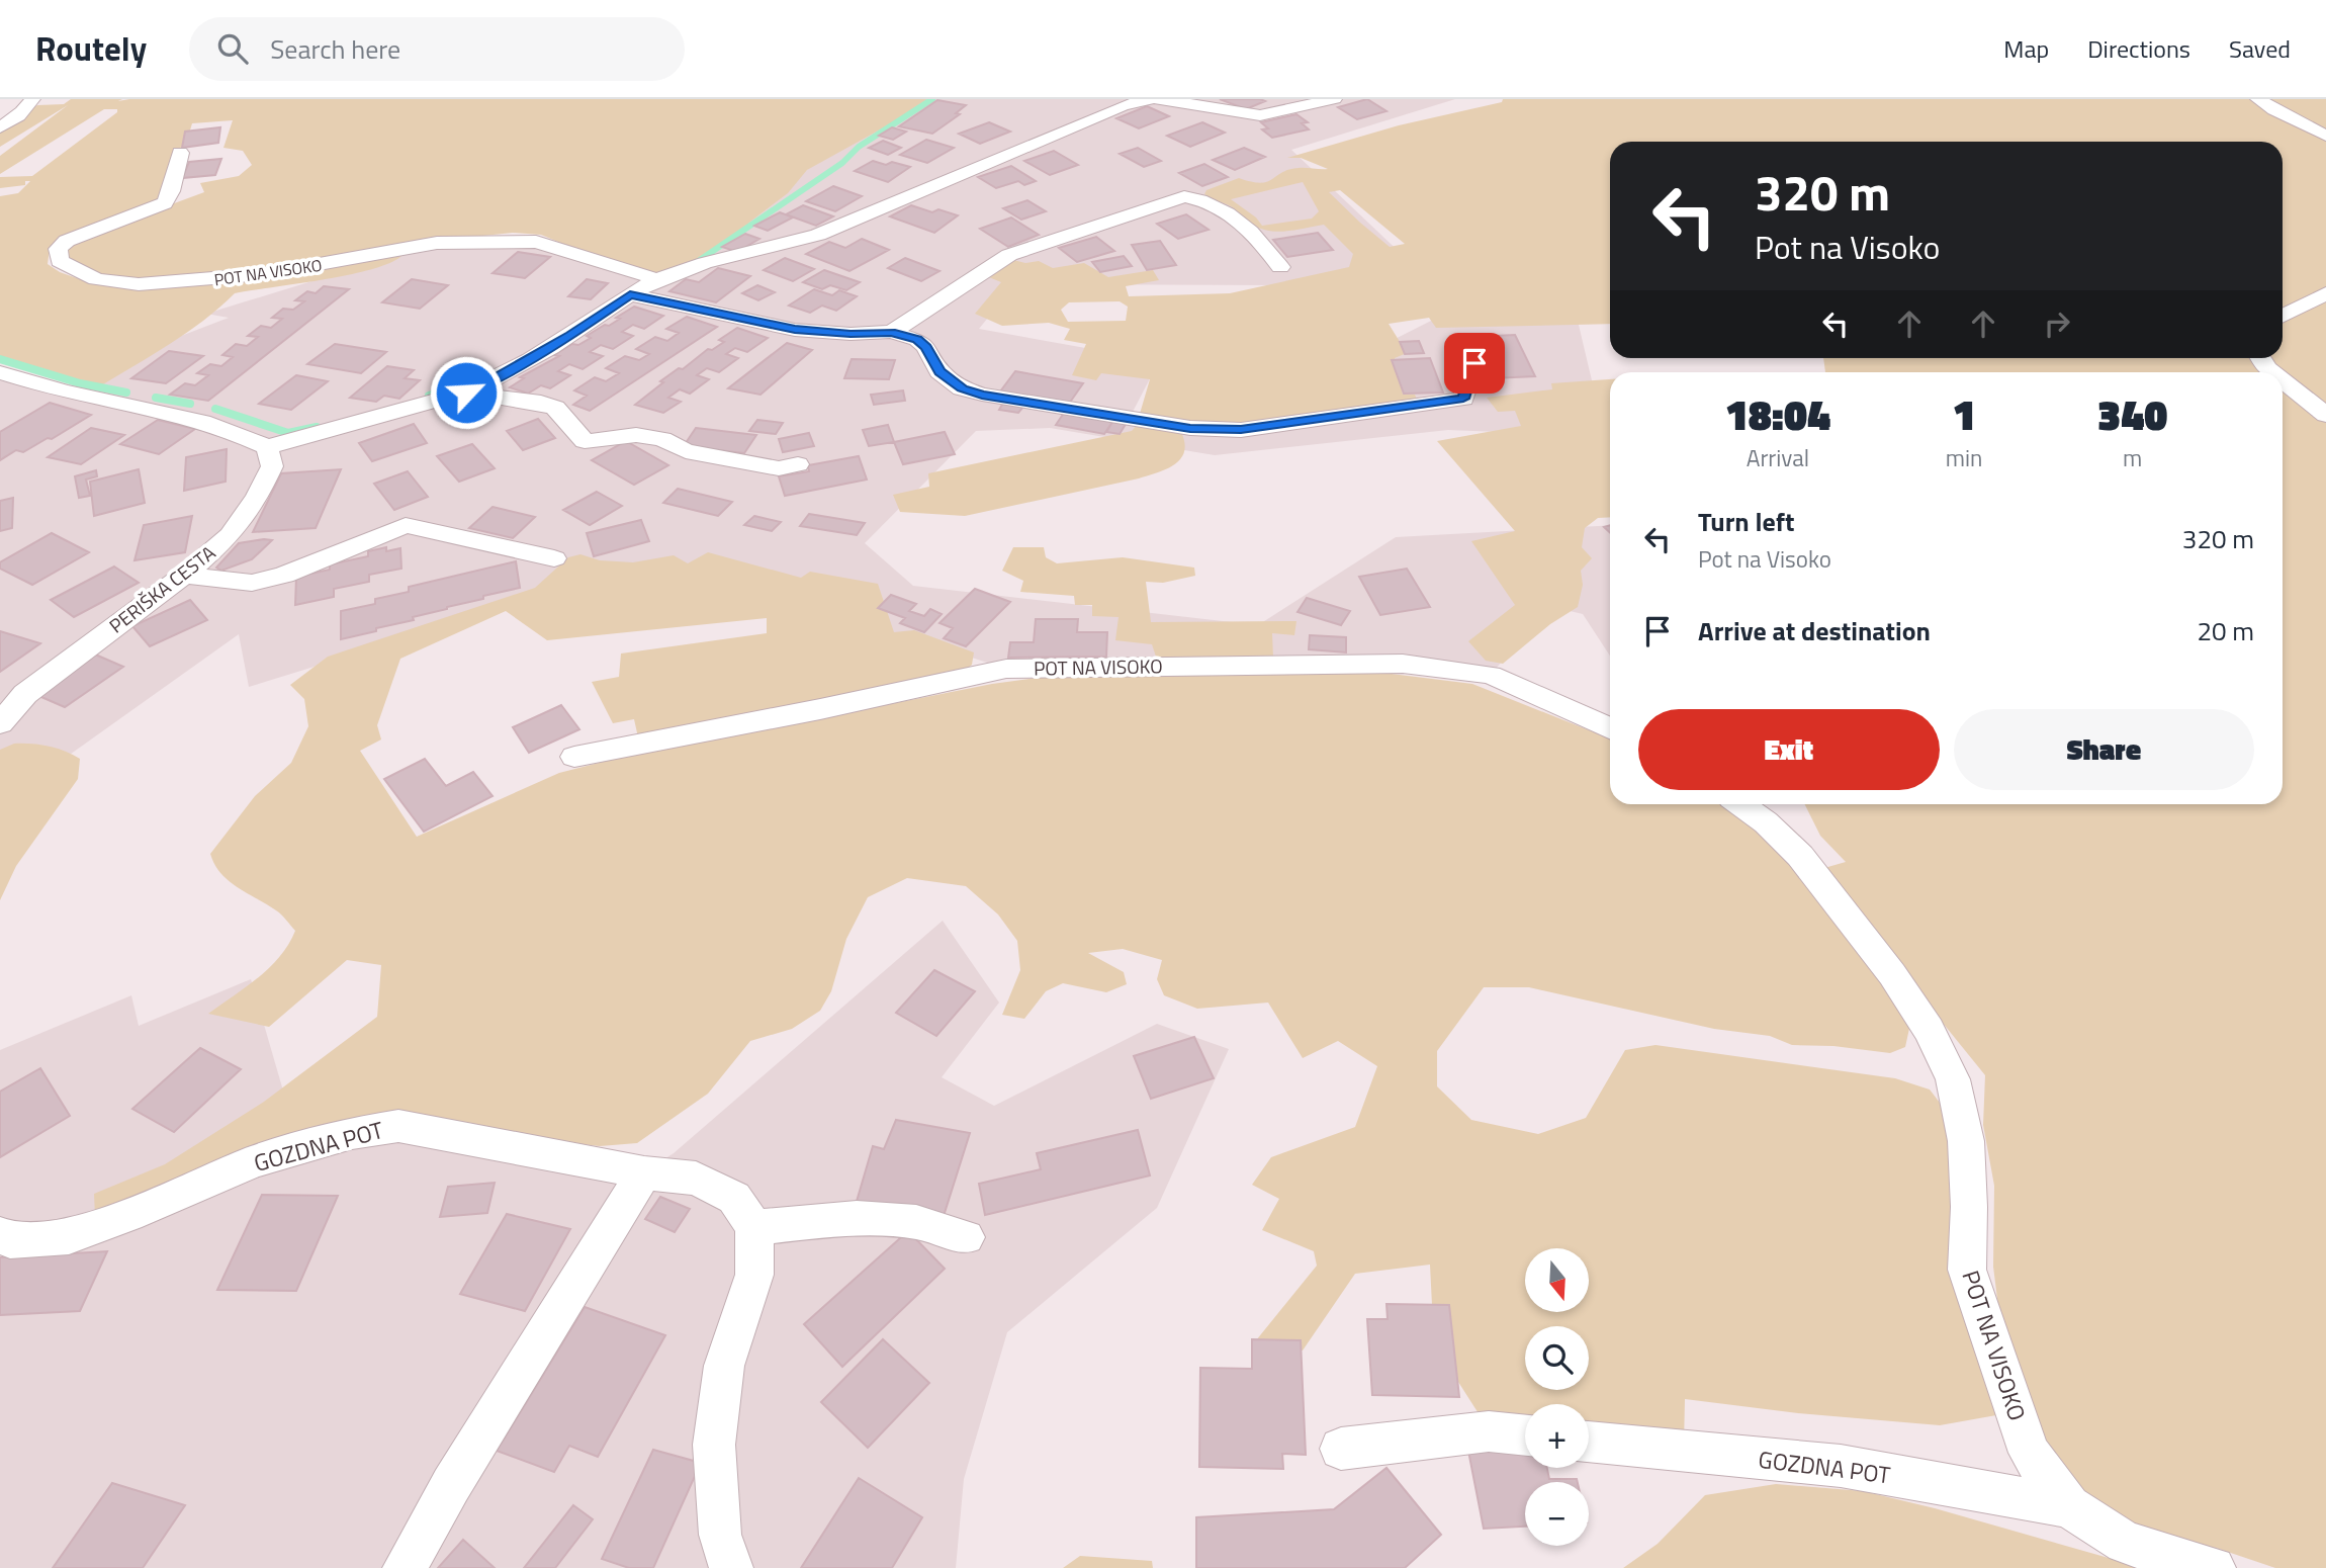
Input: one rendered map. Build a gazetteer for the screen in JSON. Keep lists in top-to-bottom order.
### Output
{
  "streets": {
    "street": ["POT NA VISOKO", "PERIŠKA CESTA", "GOZDNA POT"]
  },
  "crossings": [
    ["POT NA VISOKO", "GOZDNA POT"]
  ],
  "north": "bottom",
  "page": {
    "header": "Routely",
    "search": "Search here",
    "nav": ["Map", "Directions", "Saved"],
    "turn": ["320 m", "Pot na Visoko"],
    "eta": [
      "18:04",
      "Arrival",
      "1",
      "min",
      "340",
      "m"
    ],
    "list": [
      {
        "name": "Turn left",
        "note": "Pot na Visoko",
        "value": "320 m"
      },
      {
        "name": "Arrive at destination",
        "value": "20 m"
      }
    ],
    "buttons": ["Exit", "Share"],
    "map_buttons": ["+", "−"]
  }
}
